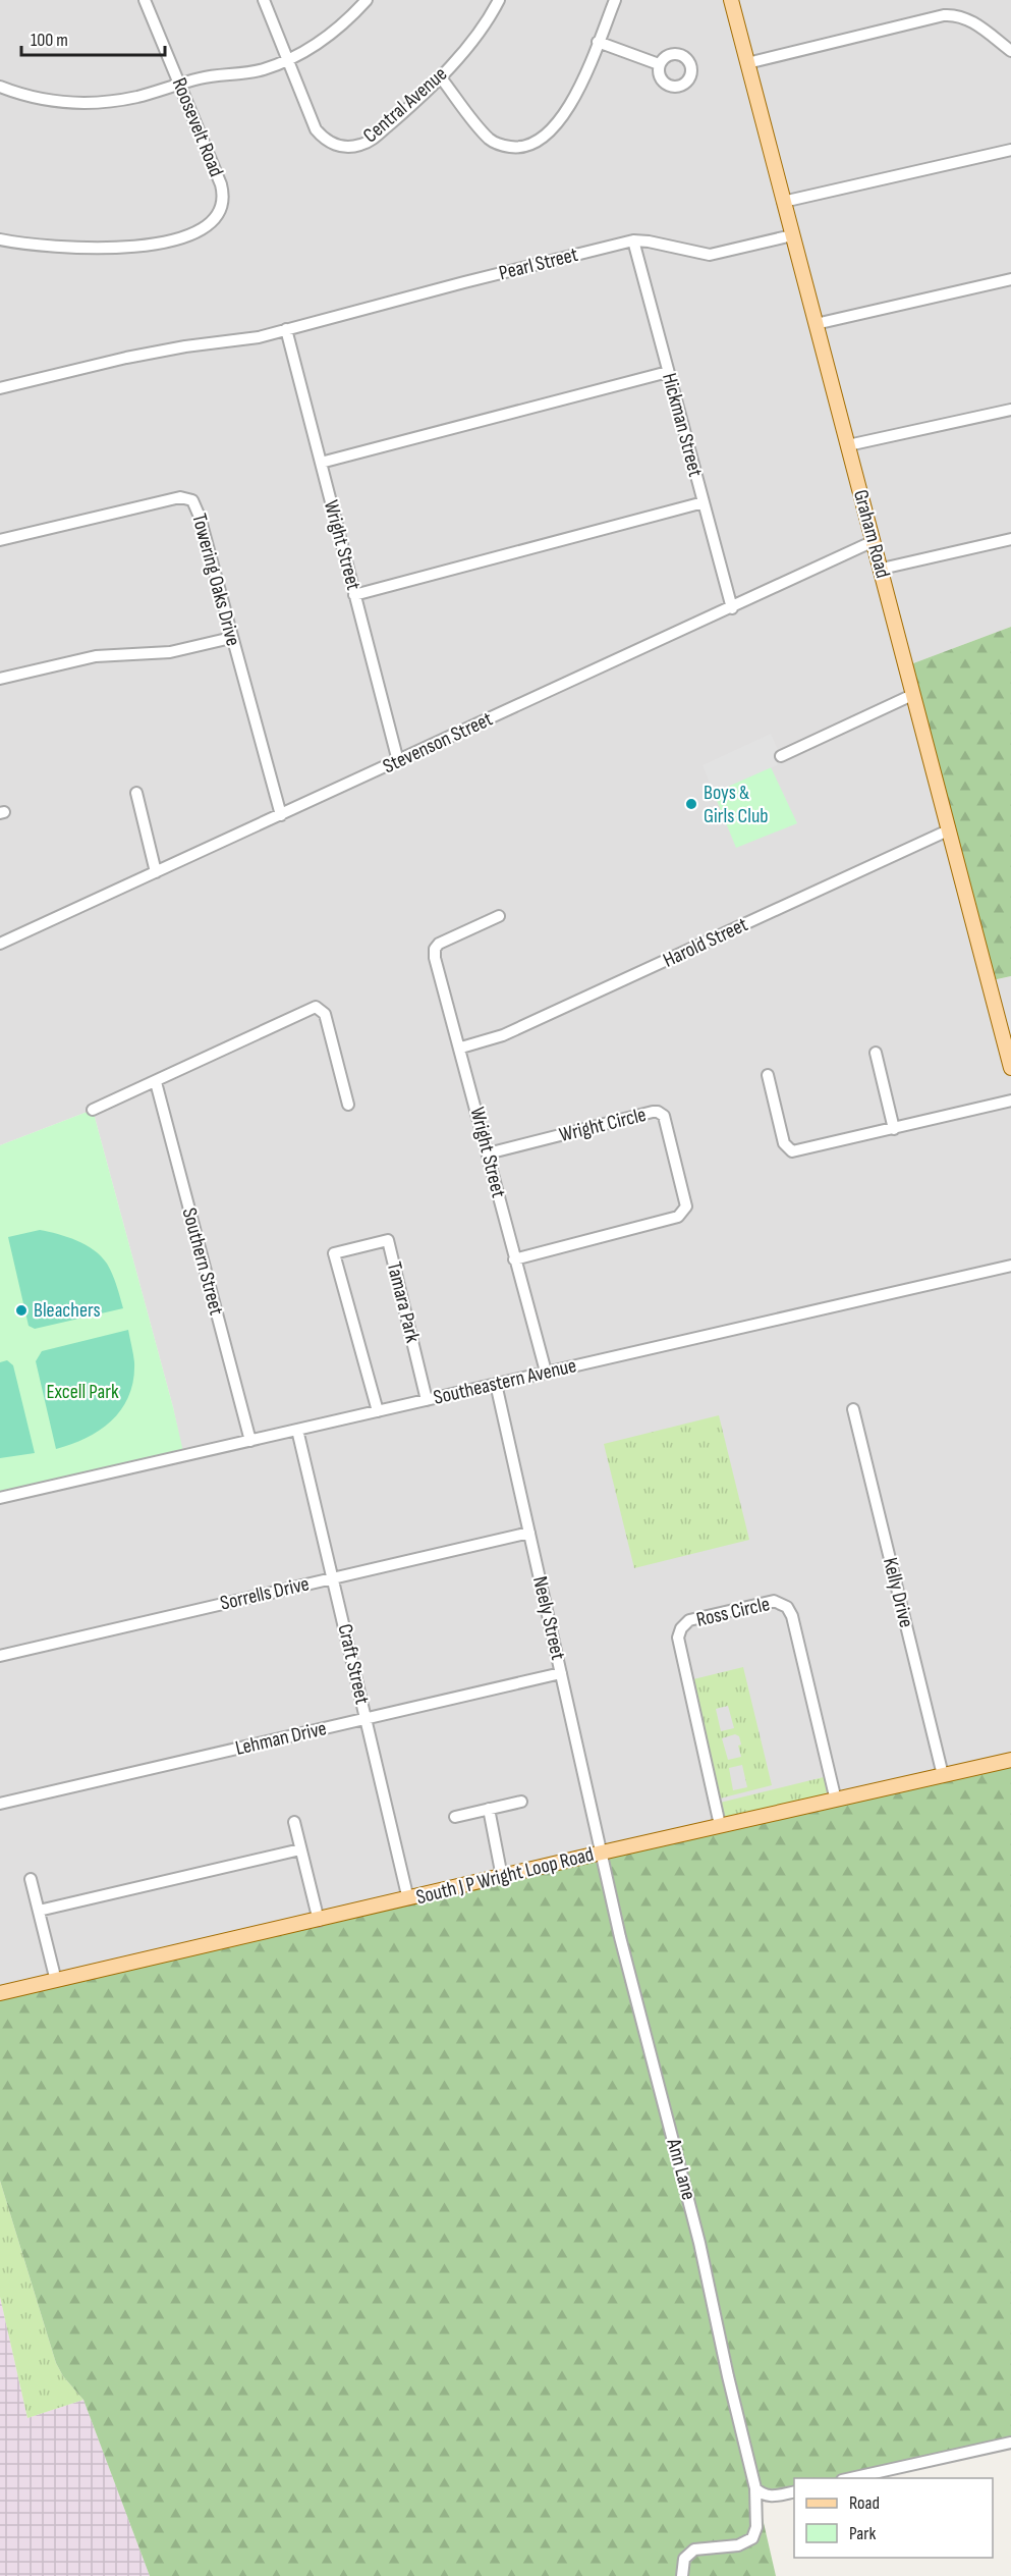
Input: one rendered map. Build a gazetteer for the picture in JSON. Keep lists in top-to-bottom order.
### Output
{
  "streets": {
    "main road": ["Graham Road", "South J P Wright Loop Road"],
    "street": [
      "Central Avenue",
      "Roosevelt Road",
      "Pearl Street",
      "Hickman Street",
      "Wright Street",
      "Towering Oaks Drive",
      "Stevenson Street",
      "Harold Street",
      "Wright Circle",
      "Southern Street",
      "Tamara Park",
      "Southeastern Avenue",
      "Kelly Drive",
      "Sorrells Drive",
      "Ross Circle",
      "Neely Street",
      "Craft Street",
      "Lehman Drive",
      "Ann Lane"
    ]
  },
  "crossings": [
    ["Pearl Street", "Hickman Street"],
    ["Pearl Street", "Graham Road"],
    ["Pearl Street", "Wright Street"],
    ["Hickman Street", "Stevenson Street"],
    ["Graham Road", "Stevenson Street"],
    ["Graham Road", "Harold Street"],
    ["Wright Street", "Stevenson Street"],
    ["Wright Street", "Harold Street"],
    ["Wright Street", "Wright Circle"],
    ["Wright Street", "Southeastern Avenue"],
    ["Towering Oaks Drive", "Stevenson Street"],
    ["Southern Street", "Southeastern Avenue"],
    ["Tamara Park", "Southeastern Avenue"],
    ["Southeastern Avenue", "Neely Street"],
    ["Southeastern Avenue", "Craft Street"],
    ["Kelly Drive", "South J P Wright Loop Road"],
    ["Sorrells Drive", "Neely Street"],
    ["Sorrells Drive", "Craft Street"],
    ["Ross Circle", "South J P Wright Loop Road"],
    ["Neely Street", "Lehman Drive"],
    ["Neely Street", "South J P Wright Loop Road"],
    ["Neely Street", "Ann Lane"],
    ["Craft Street", "Lehman Drive"],
    ["Craft Street", "South J P Wright Loop Road"],
    ["South J P Wright Loop Road", "Ann Lane"]
  ],
  "parks": ["Excell Park"],
  "places": ["Boys & Girls Club", "Bleachers"],
  "legend": ["Road", "Park"],
  "scale_bar": "100 m"
}
